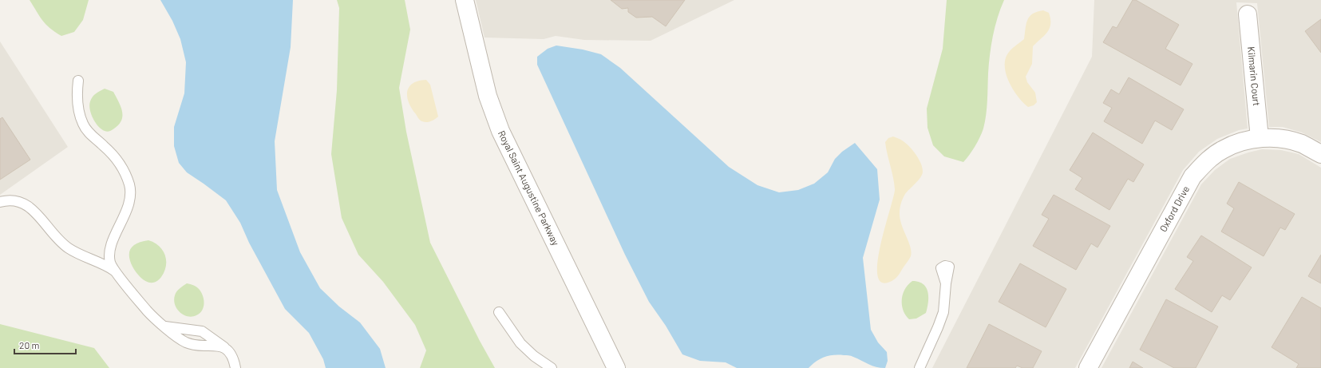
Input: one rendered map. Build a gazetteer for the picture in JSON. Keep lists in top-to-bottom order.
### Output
{
  "streets": {
    "street": ["Kilmarin Court", "Royal Saint Augustine Parkway", "Oxford Drive"]
  },
  "crossings": [
    ["Kilmarin Court", "Oxford Drive"]
  ],
  "scale_bar": "20 m"
}
